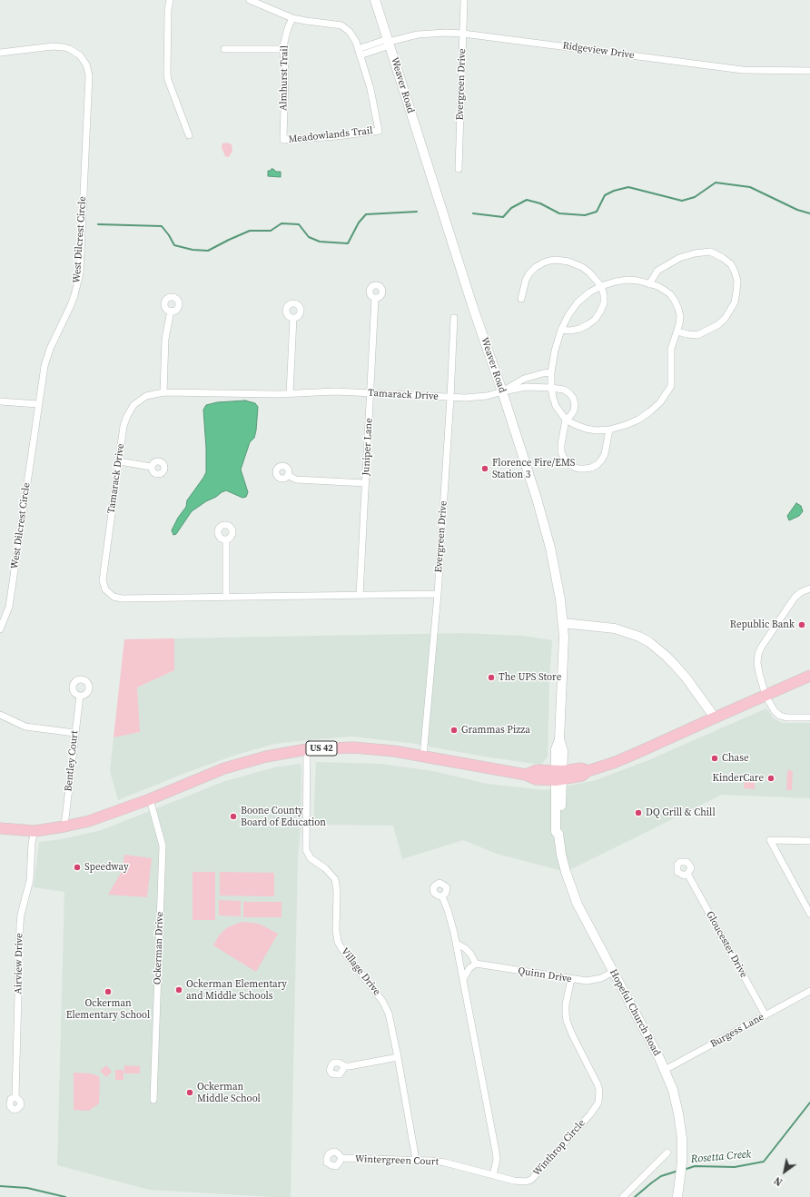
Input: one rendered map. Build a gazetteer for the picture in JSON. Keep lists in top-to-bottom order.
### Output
{
  "streets": {
    "main road": ["Weaver Road", "US 42", "Hopeful Church Road"],
    "street": [
      "Ridgeview Drive",
      "Almhurst Trail",
      "Evergreen Drive",
      "Meadowlands Trail",
      "West Dilcrest Circle",
      "Tamarack Drive",
      "Juniper Lane",
      "Bentley Court",
      "Gloucester Drive",
      "Ockerman Drive",
      "Airview Drive",
      "Village Drive",
      "Quinn Drive",
      "Burgess Lane",
      "Winthrop Circle",
      "Wintergreen Court"
    ]
  },
  "crossings": [
    ["Ridgeview Drive", "Evergreen Drive"],
    ["Ridgeview Drive", "Weaver Road"],
    ["Ridgeview Drive", "Meadowlands Trail"],
    ["Almhurst Trail", "Meadowlands Trail"],
    ["Evergreen Drive", "Tamarack Drive"],
    ["Evergreen Drive", "US 42"],
    ["Weaver Road", "Tamarack Drive"],
    ["Weaver Road", "US 42"],
    ["Weaver Road", "Hopeful Church Road"],
    ["Tamarack Drive", "Juniper Lane"],
    ["US 42", "Bentley Court"],
    ["US 42", "Ockerman Drive"],
    ["US 42", "Airview Drive"],
    ["US 42", "Village Drive"],
    ["US 42", "Hopeful Church Road"],
    ["Gloucester Drive", "Burgess Lane"],
    ["Village Drive", "Wintergreen Court"],
    ["Quinn Drive", "Hopeful Church Road"],
    ["Quinn Drive", "Winthrop Circle"],
    ["Hopeful Church Road", "Burgess Lane"],
    ["Winthrop Circle", "Wintergreen Court"]
  ],
  "water": ["Rosetta Creek"],
  "places": [
    "Florence Fire/EMS Station 3",
    "Republic Bank",
    "The UPS Store",
    "Grammas Pizza",
    "Chase",
    "KinderCare",
    "DQ Grill & Chill",
    "Boone County Board of Education",
    "Speedway",
    "Ockerman Elementary and Middle Schools",
    "Ockerman Elementary School",
    "Ockerman Middle School"
  ],
  "north": "bottom left"
}
